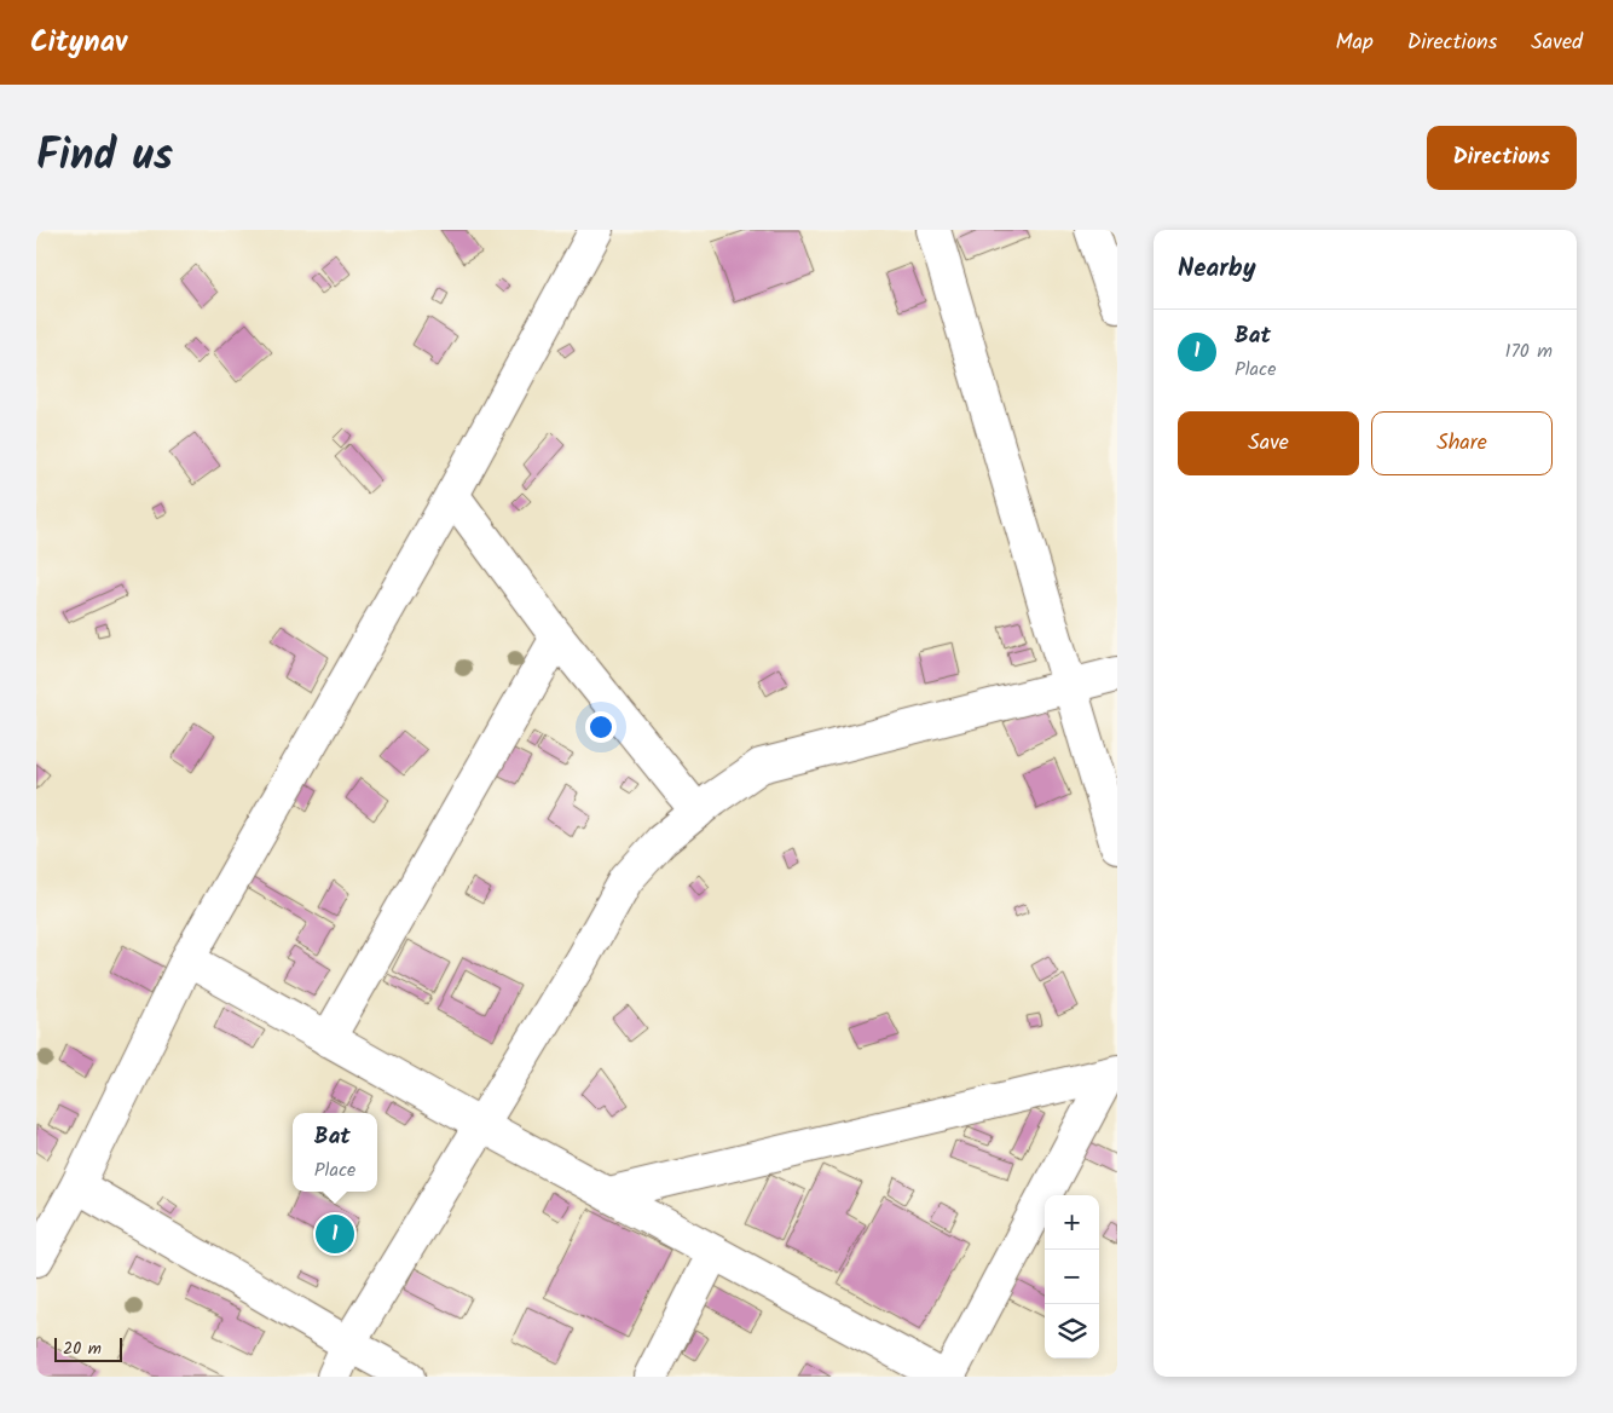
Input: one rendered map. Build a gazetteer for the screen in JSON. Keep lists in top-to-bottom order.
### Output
{
  "scale_bar": "20 m",
  "page": {
    "header": "Citynav",
    "nav": ["Map", "Directions", "Saved"],
    "title": "Find us",
    "buttons": [
      "Directions",
      ["Save", "Share"]
    ],
    "heading": "Nearby",
    "list": [
      {
        "mark": "1",
        "name": "Bat",
        "note": "Place",
        "value": "170 m"
      }
    ],
    "popup": ["Bat", "Place"],
    "map_buttons": ["+", "−"],
    "pins": "1",
    "scale": "20 m"
  }
}
